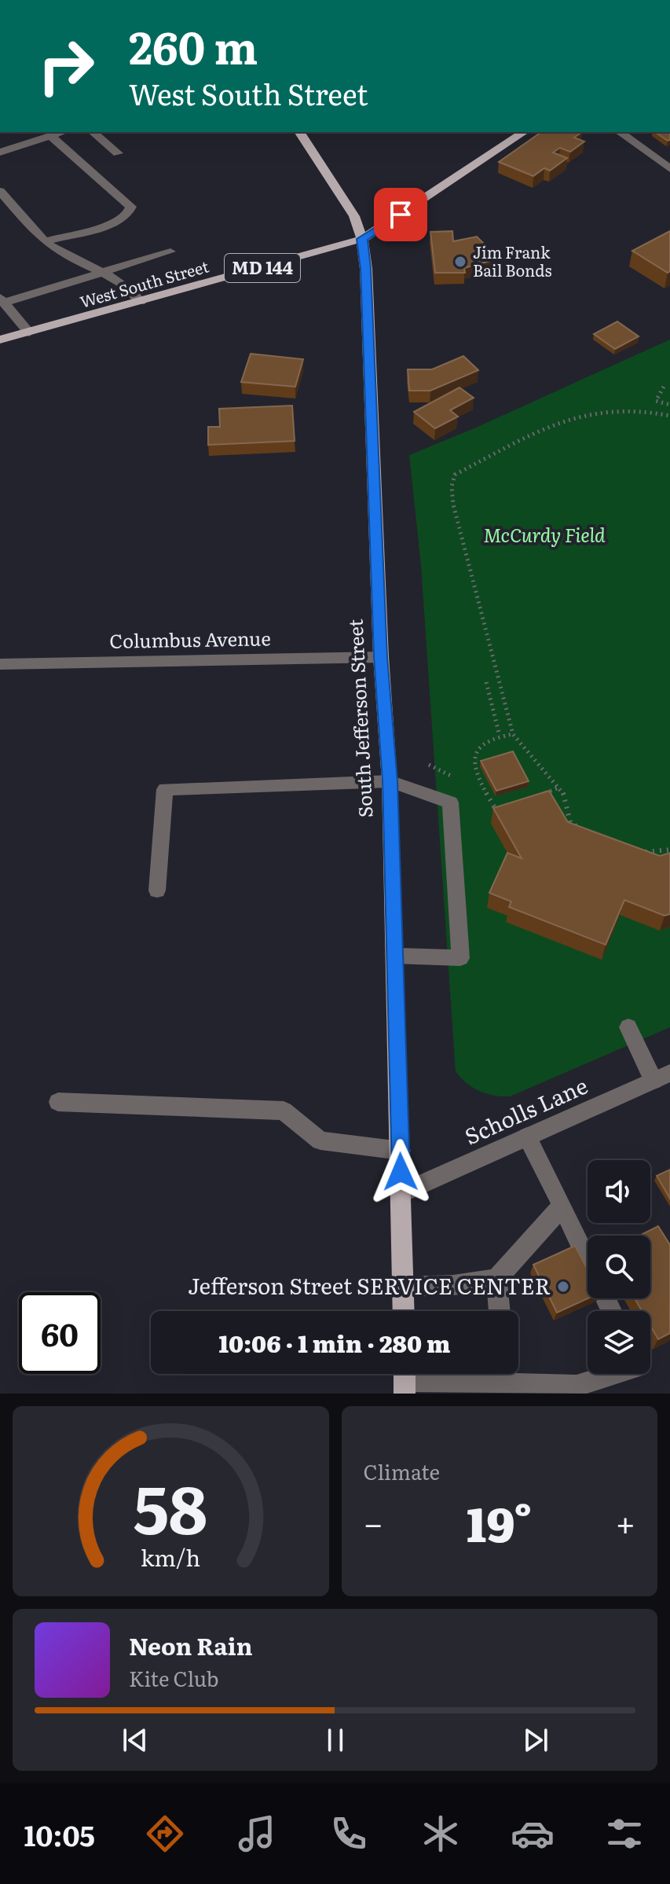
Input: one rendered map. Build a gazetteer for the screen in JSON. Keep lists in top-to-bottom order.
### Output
{
  "streets": {
    "main road": ["MD 144", "West South Street", "South Jefferson Street"],
    "street": ["Columbus Avenue", "Scholls Lane"]
  },
  "crossings": [
    ["West South Street", "South Jefferson Street"],
    ["Columbus Avenue", "South Jefferson Street"],
    ["South Jefferson Street", "Scholls Lane"]
  ],
  "parks": ["McCurdy Field"],
  "places": ["Jim Frank Bail Bonds", "Jefferson Street SERVICE CENTER"],
  "page": {
    "turn": ["260 m", "West South Street"],
    "limit": "60",
    "trip": "10:06 · 1 min · 280 m",
    "tile": "Climate",
    "heat": ["−", "19°", "+"],
    "song": ["Neon Rain", "Kite Club"],
    "tabs": "10:05",
    "gauge": ["58", "km/h"]
  }
}
